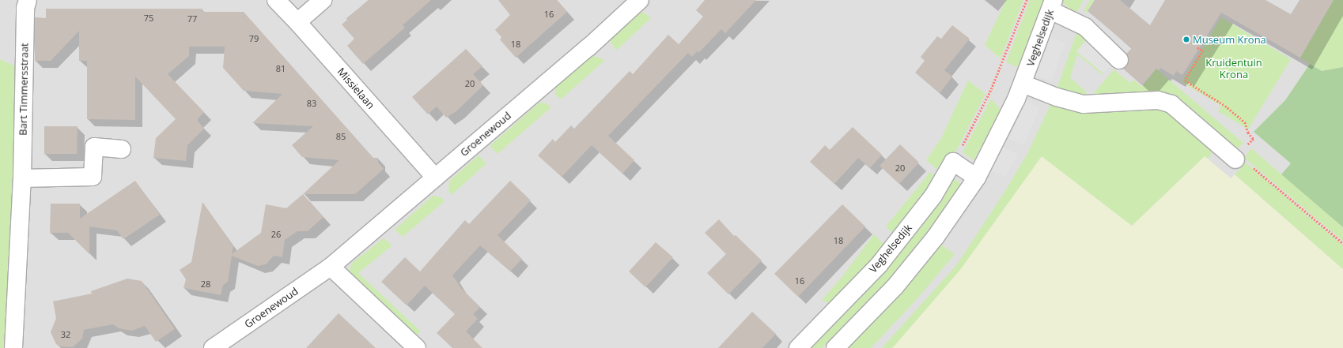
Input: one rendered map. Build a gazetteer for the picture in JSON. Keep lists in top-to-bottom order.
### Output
{
  "streets": {
    "street": [
      "Veghelsedijk",
      "Missielaan",
      "Bart Timmersstraat",
      "Groenewoud"
    ]
  },
  "crossings": [
    ["Missielaan", "Groenewoud"]
  ],
  "parks": ["Kruidentuin Krona"],
  "places": ["Museum Krona"],
  "house_numbers": [
    "16",
    "75",
    "77",
    "79",
    "18",
    "81",
    "20",
    "83",
    "85",
    "20",
    "26",
    "18",
    "16",
    "28",
    "32"
  ]
}
